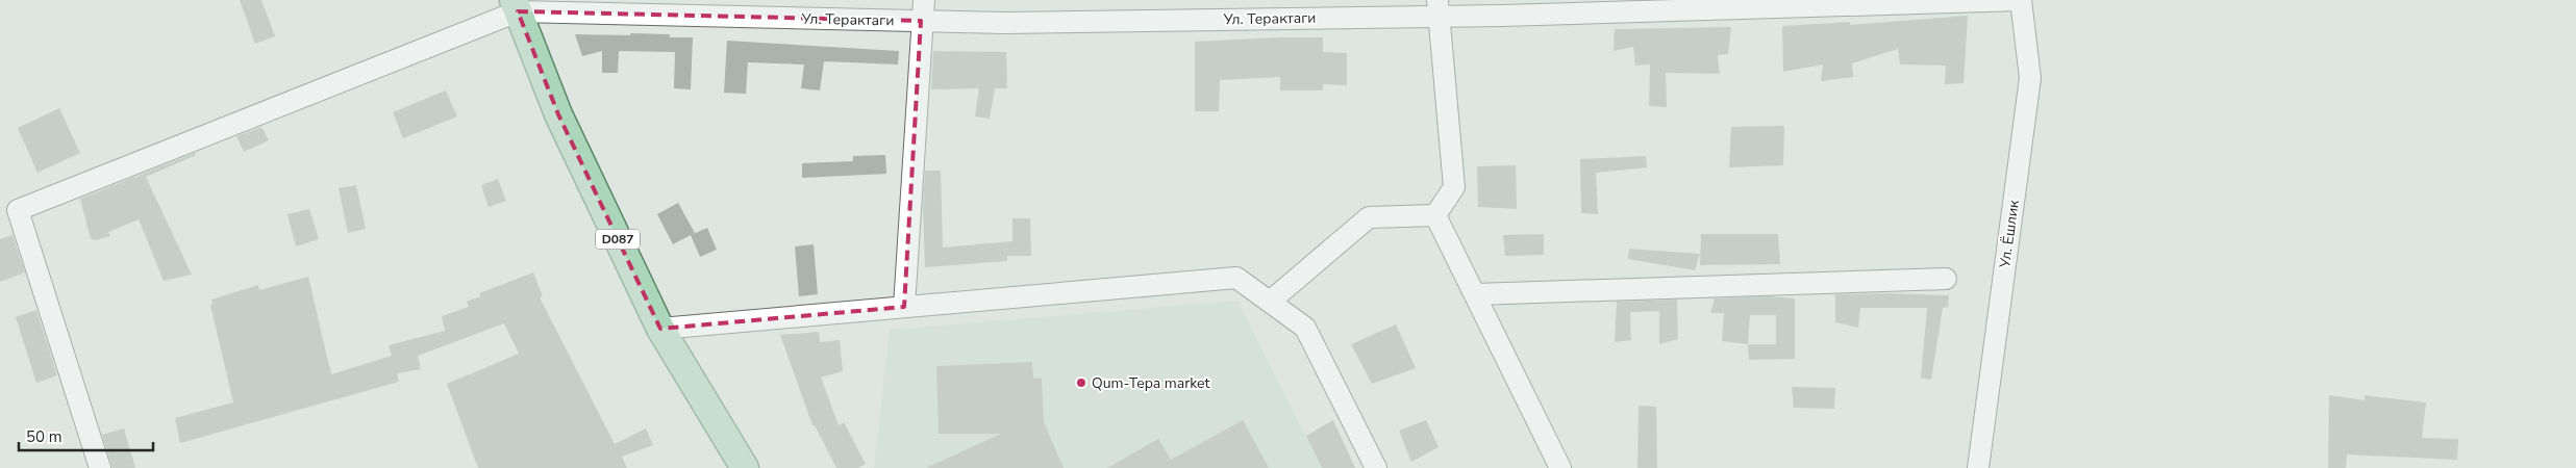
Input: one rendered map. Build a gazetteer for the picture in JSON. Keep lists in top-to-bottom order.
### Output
{
  "streets": {
    "main road": ["D087"],
    "street": ["Ул. Терактаги", "Ул. Ёшлик"]
  },
  "crossings": [
    ["Ул. Терактаги", "Ул. Ёшлик"],
    ["Ул. Терактаги", "D087"]
  ],
  "places": ["Qum-Tepa market"],
  "scale_bar": "50 m"
}
